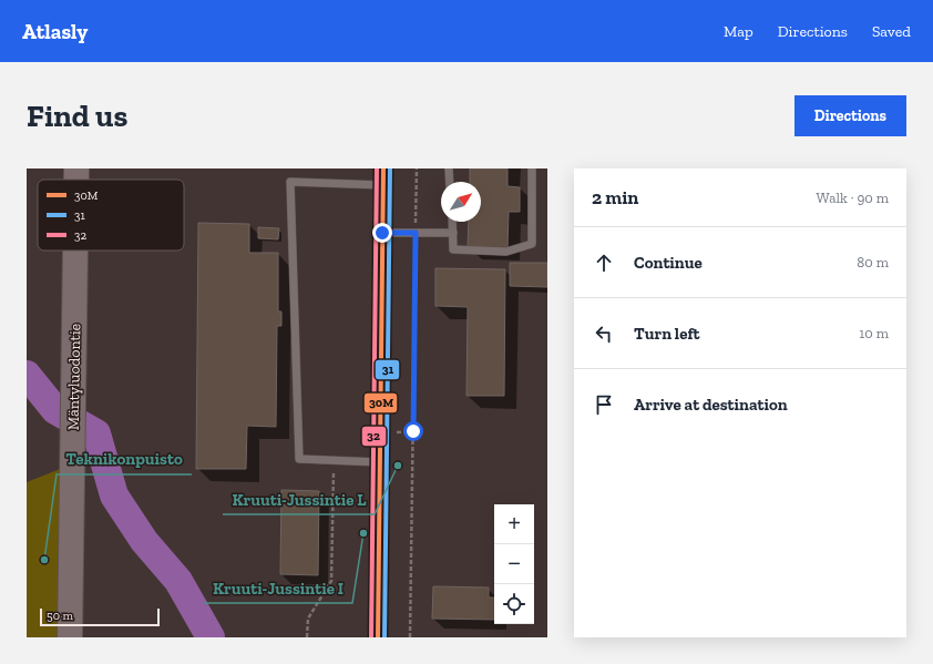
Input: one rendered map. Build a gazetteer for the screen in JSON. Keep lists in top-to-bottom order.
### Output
{
  "streets": {
    "highway": ["Mäntyluodontie"]
  },
  "places": ["Kruuti-Jussintie L", "Kruuti-Jussintie I", "Teknikonpuisto"],
  "lines": ["transit line 30M", "transit line 31", "transit line 32"],
  "legend": ["30M", "31", "32"],
  "scale_bar": "50 m",
  "north": "top right",
  "page": {
    "header": "Atlasly",
    "nav": ["Map", "Directions", "Saved"],
    "buttons": "Directions",
    "title": "Find us",
    "heading": ["2 min", "Walk · 90 m"],
    "list": [
      ["Continue", "80 m"],
      ["Turn left", "10 m"],
      "Arrive at destination"
    ],
    "map_buttons": ["+", "−"],
    "scale": "50 m"
  }
}
